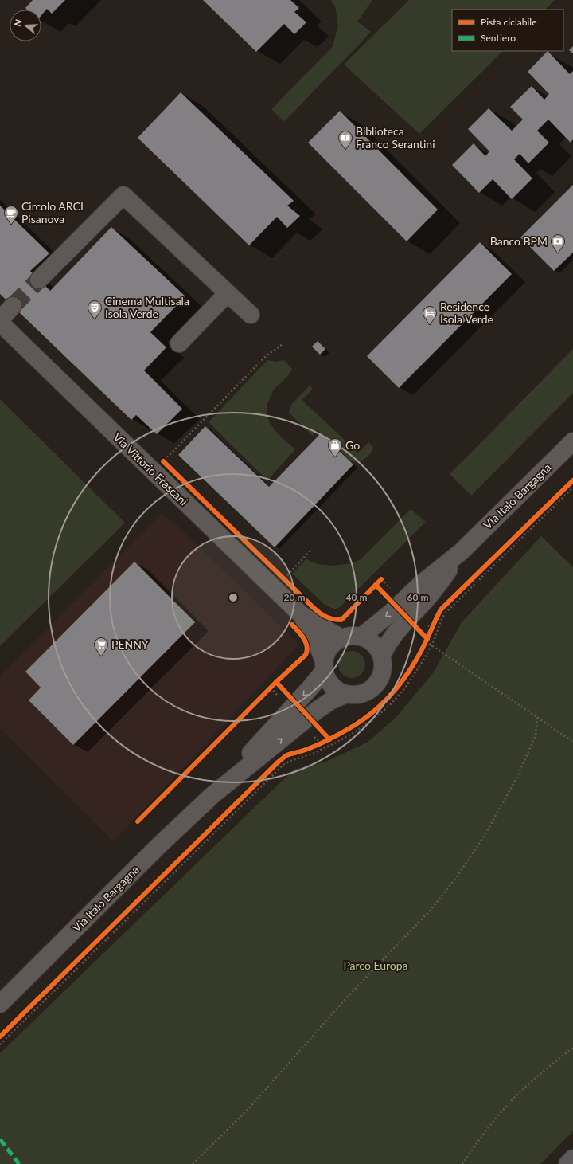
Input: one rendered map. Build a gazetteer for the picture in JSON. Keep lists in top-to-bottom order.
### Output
{
  "streets": {
    "street": ["Via Vittorio Frascani", "Via Italo Bargagna"]
  },
  "crossings": [
    ["Via Vittorio Frascani", "Via Italo Bargagna"]
  ],
  "parks": ["Parco Europa"],
  "places": {
    "library": ["Biblioteca Franco Serantini"],
    "cafe": ["Circolo ARCI Pisanova"],
    "bank": ["Banco BPM"],
    "theatre": ["Cinema Multisala Isola Verde"],
    "hotel": ["Residence Isola Verde"],
    "shop": ["Go"],
    "supermarket": ["PENNY"]
  },
  "legend": ["Pista ciclabile", "Sentiero"],
  "north": "left",
  "rings": ["20 m", "40 m", "60 m"]
}
